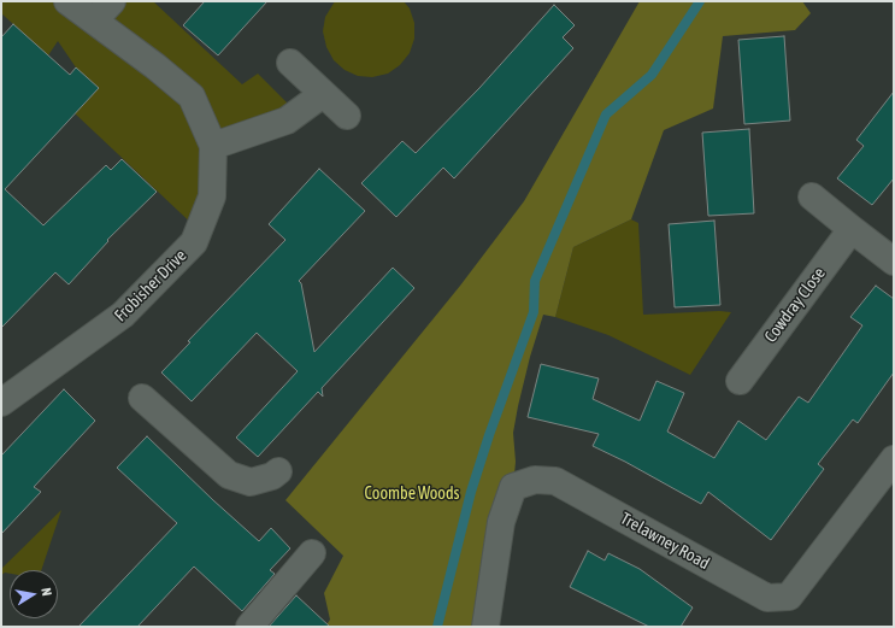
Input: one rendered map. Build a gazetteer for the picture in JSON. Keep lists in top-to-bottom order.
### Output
{
  "streets": {
    "street": ["Frobisher Drive", "Cowdray Close", "Trelawney Road"]
  },
  "parks": ["Coombe Woods"],
  "north": "right"
}
